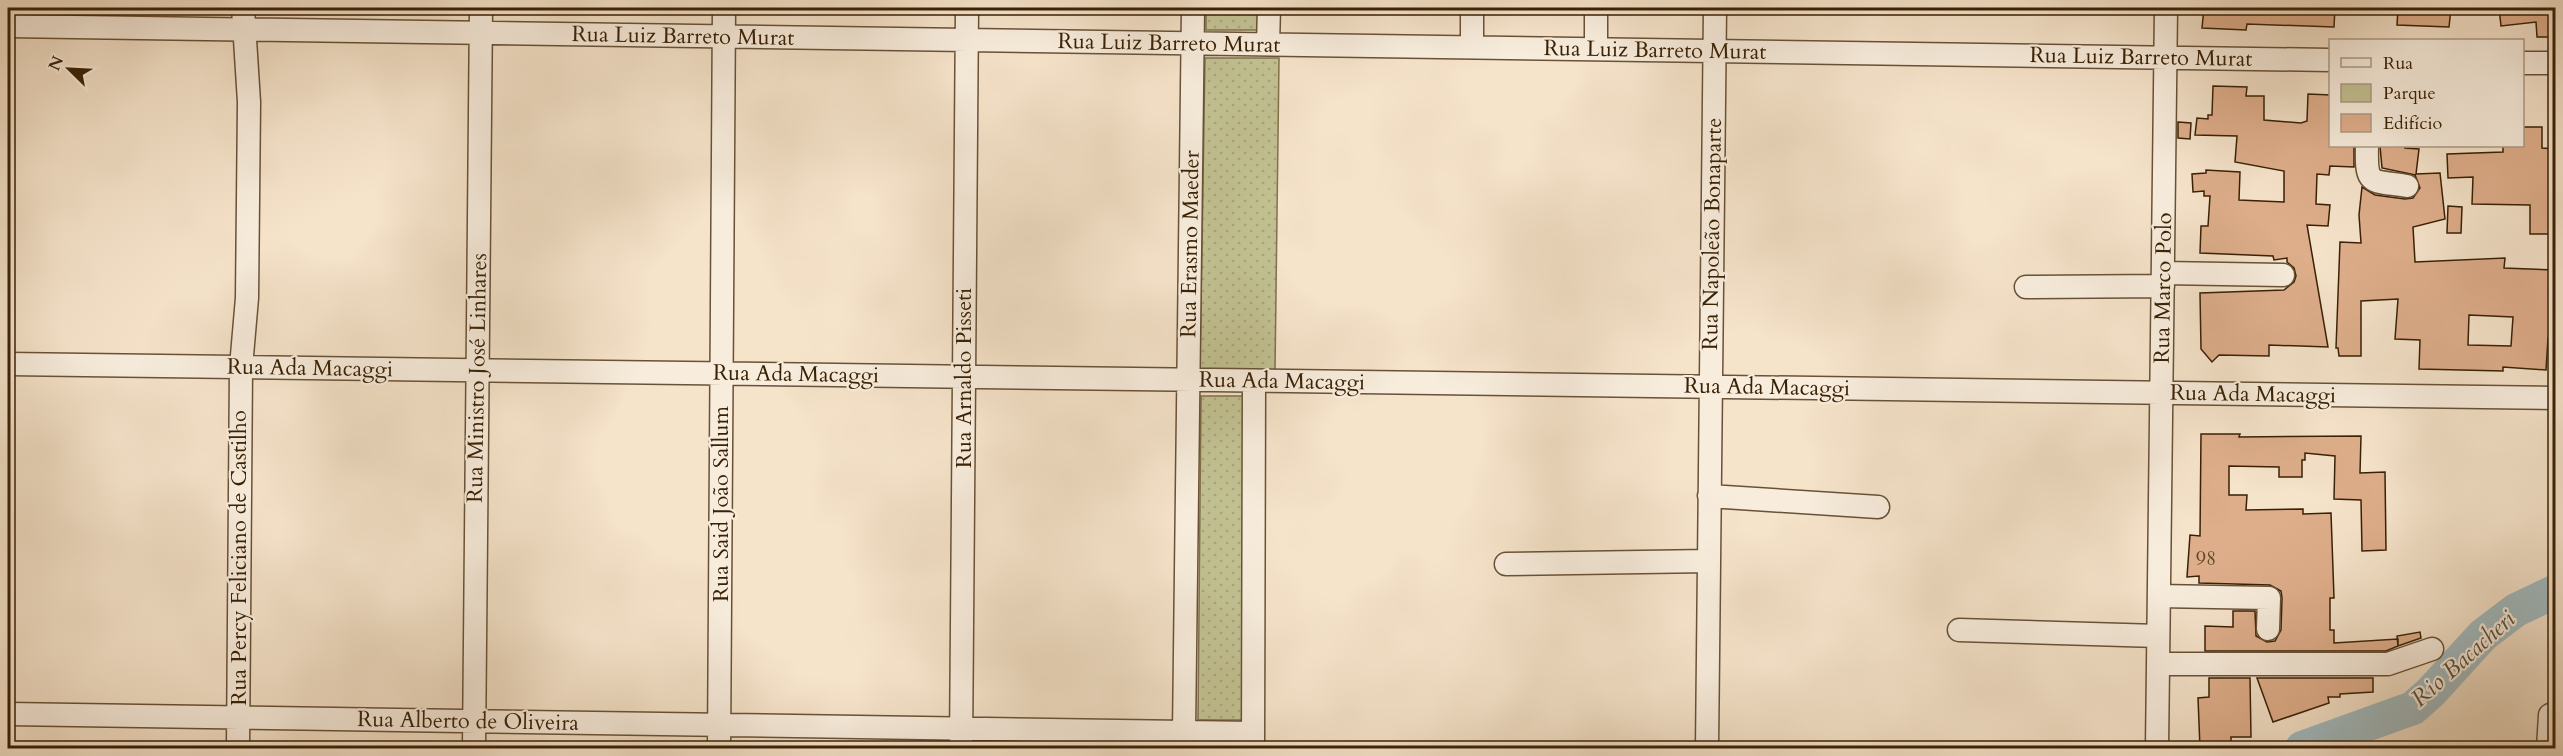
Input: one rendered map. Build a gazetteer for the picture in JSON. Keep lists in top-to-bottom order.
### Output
{
  "streets": {
    "street": [
      "Rua Luiz Barreto Murat",
      "Rua Napoleão Bonaparte",
      "Rua Erasmo Maeder",
      "Rua Marco Polo",
      "Rua Ada Macaggi",
      "Rua Ministro José Linhares",
      "Rua Arnaldo Pisseti",
      "Rua Said João Sallum",
      "Rua Percy Feliciano de Castilho",
      "Rua Alberto de Oliveira"
    ]
  },
  "crossings": [
    ["Rua Luiz Barreto Murat", "Rua Napoleão Bonaparte"],
    ["Rua Luiz Barreto Murat", "Rua Erasmo Maeder"],
    ["Rua Luiz Barreto Murat", "Rua Marco Polo"],
    ["Rua Luiz Barreto Murat", "Rua Ministro José Linhares"],
    ["Rua Luiz Barreto Murat", "Rua Arnaldo Pisseti"],
    ["Rua Luiz Barreto Murat", "Rua Said João Sallum"],
    ["Rua Luiz Barreto Murat", "Rua Percy Feliciano de Castilho"],
    ["Rua Napoleão Bonaparte", "Rua Ada Macaggi"],
    ["Rua Erasmo Maeder", "Rua Ada Macaggi"],
    ["Rua Erasmo Maeder", "Rua Alberto de Oliveira"],
    ["Rua Marco Polo", "Rua Ada Macaggi"],
    ["Rua Ada Macaggi", "Rua Ministro José Linhares"],
    ["Rua Ada Macaggi", "Rua Arnaldo Pisseti"],
    ["Rua Ada Macaggi", "Rua Said João Sallum"],
    ["Rua Ada Macaggi", "Rua Percy Feliciano de Castilho"],
    ["Rua Ministro José Linhares", "Rua Alberto de Oliveira"],
    ["Rua Arnaldo Pisseti", "Rua Alberto de Oliveira"],
    ["Rua Said João Sallum", "Rua Alberto de Oliveira"],
    ["Rua Percy Feliciano de Castilho", "Rua Alberto de Oliveira"]
  ],
  "water": ["Rio Bacacheri"],
  "house_numbers": ["98"],
  "legend": ["Rua", "Parque", "Edifício"],
  "north": "top left"
}
